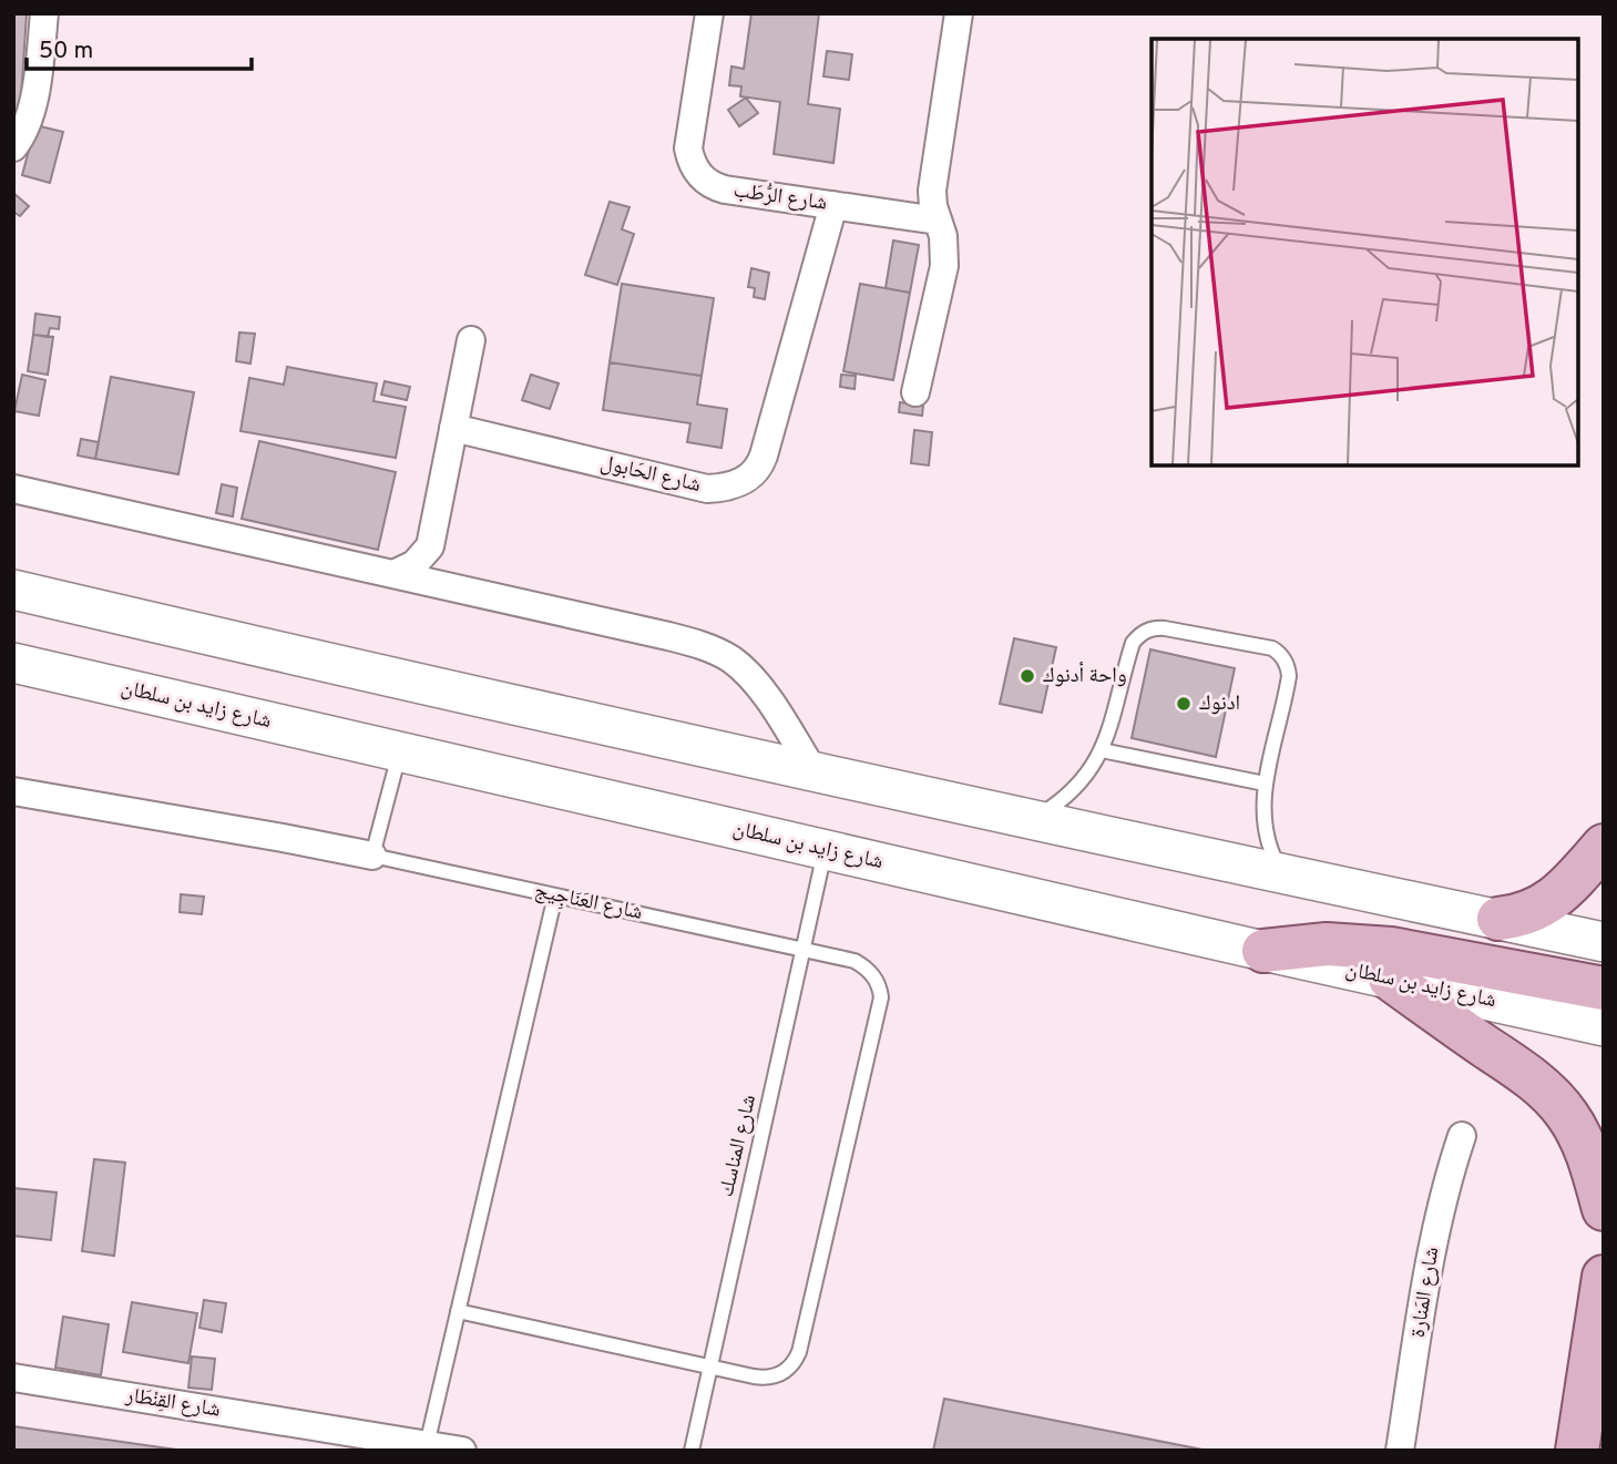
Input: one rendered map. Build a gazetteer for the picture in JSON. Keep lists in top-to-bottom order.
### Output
{
  "streets": {
    "main road": ["شارع زايد بن سلطان"],
    "street": [
      "شارع الرُّطَب",
      "شارع الحَابول",
      "شارع العَنَاجِيج",
      "شارع المَنارة",
      "شارع القِنْطَار"
    ],
    "lane": ["شارع المناسك"]
  },
  "crossings": [
    ["شارع الرُّطَب", "شارع الحَابول"],
    ["شارع زايد بن سلطان", "شارع المناسك"],
    ["شارع العَنَاجِيج", "شارع المناسك"]
  ],
  "places": ["واحة أدنوك", "ادنوك"],
  "scale_bar": "50 m"
}
